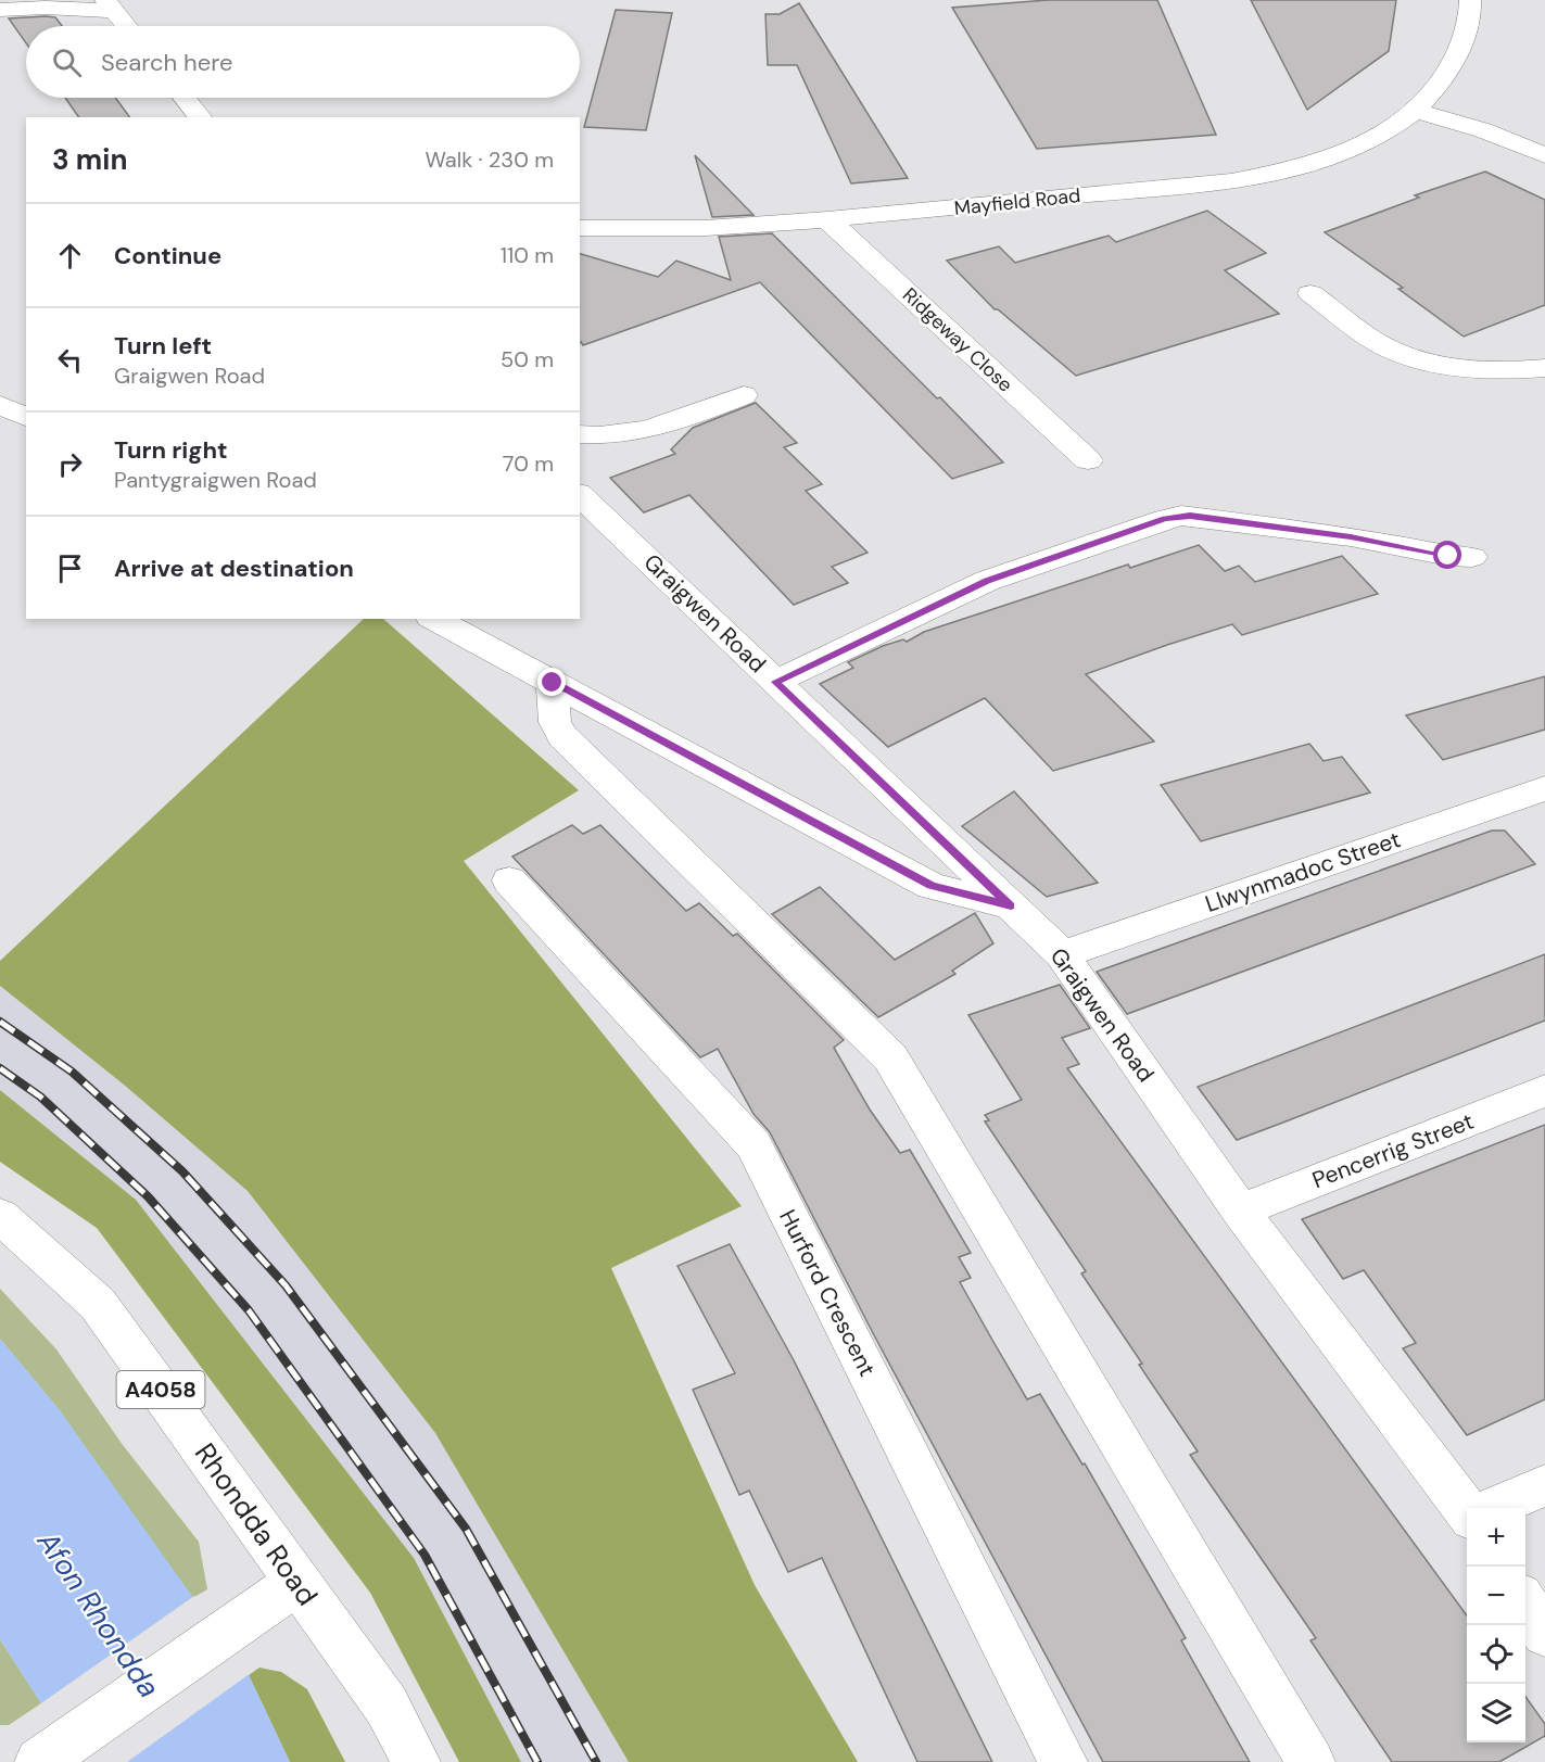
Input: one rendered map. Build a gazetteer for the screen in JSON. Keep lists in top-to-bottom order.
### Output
{
  "streets": {
    "street": [
      "Mayfield Road",
      "Ridgeway Close",
      "Graigwen Road",
      "Llwynmadoc Street",
      "Pencerrig Street",
      "Hurford Crescent",
      "A4058",
      "Rhondda Road"
    ]
  },
  "crossings": [
    ["Mayfield Road", "Ridgeway Close"],
    ["Graigwen Road", "Llwynmadoc Street"],
    ["Graigwen Road", "Pencerrig Street"]
  ],
  "water": ["Afon Rhondda"],
  "page": {
    "search": "Search here",
    "heading": ["3 min", "Walk · 230 m"],
    "list": [
      ["Continue", "110 m"],
      ["Turn left", "Graigwen Road", "50 m"],
      ["Turn right", "Pantygraigwen Road", "70 m"],
      "Arrive at destination"
    ],
    "map_buttons": ["+", "−"]
  }
}
